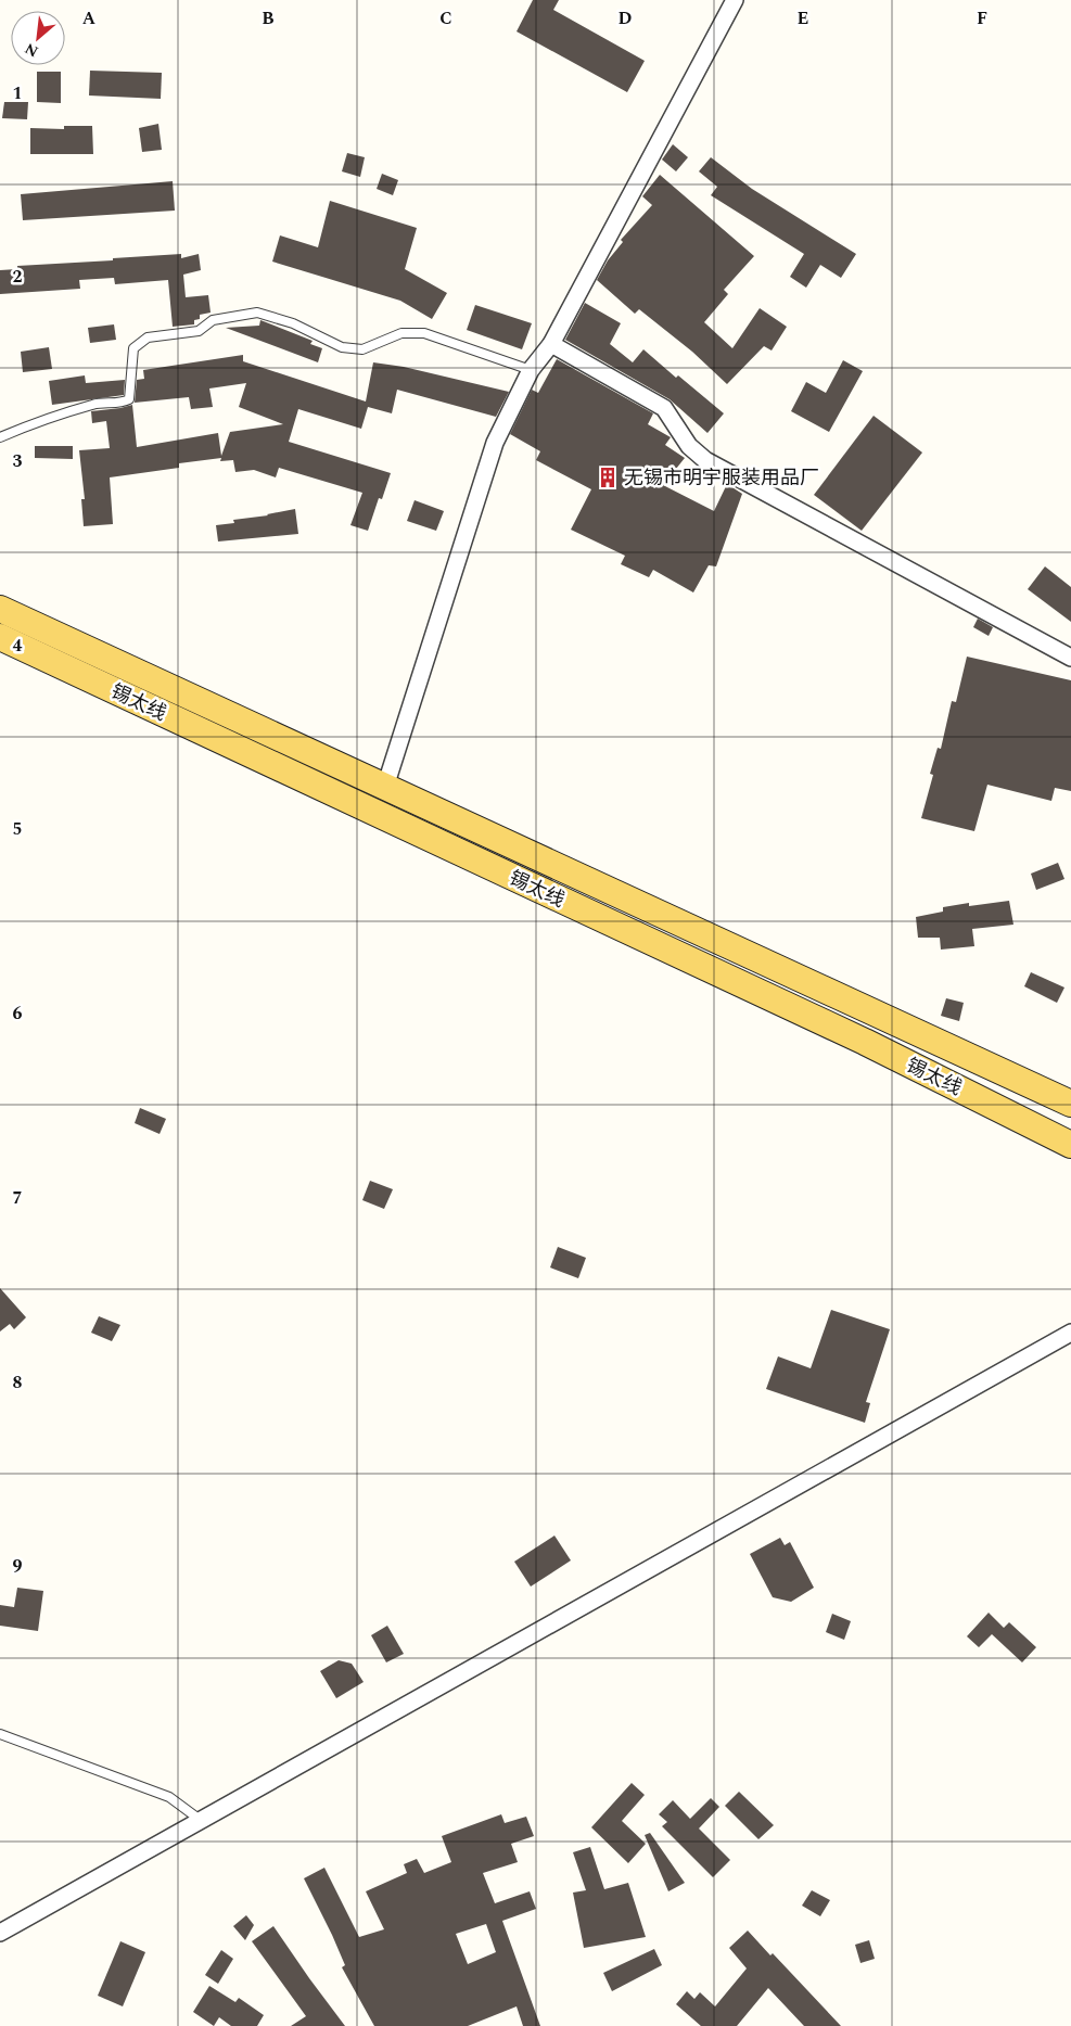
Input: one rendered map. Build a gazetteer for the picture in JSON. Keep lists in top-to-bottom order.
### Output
{
  "streets": {
    "main road": ["锡太线"]
  },
  "places": {
    "building": ["无锡市明宇服装用品厂"]
  },
  "north": "bottom left",
  "grid": {
    "columns": [
      "A",
      "B",
      "C",
      "D",
      "E",
      "F"
    ],
    "rows": [
      "1",
      "2",
      "3",
      "4",
      "5",
      "6",
      "7",
      "8",
      "9"
    ]
  }
}
